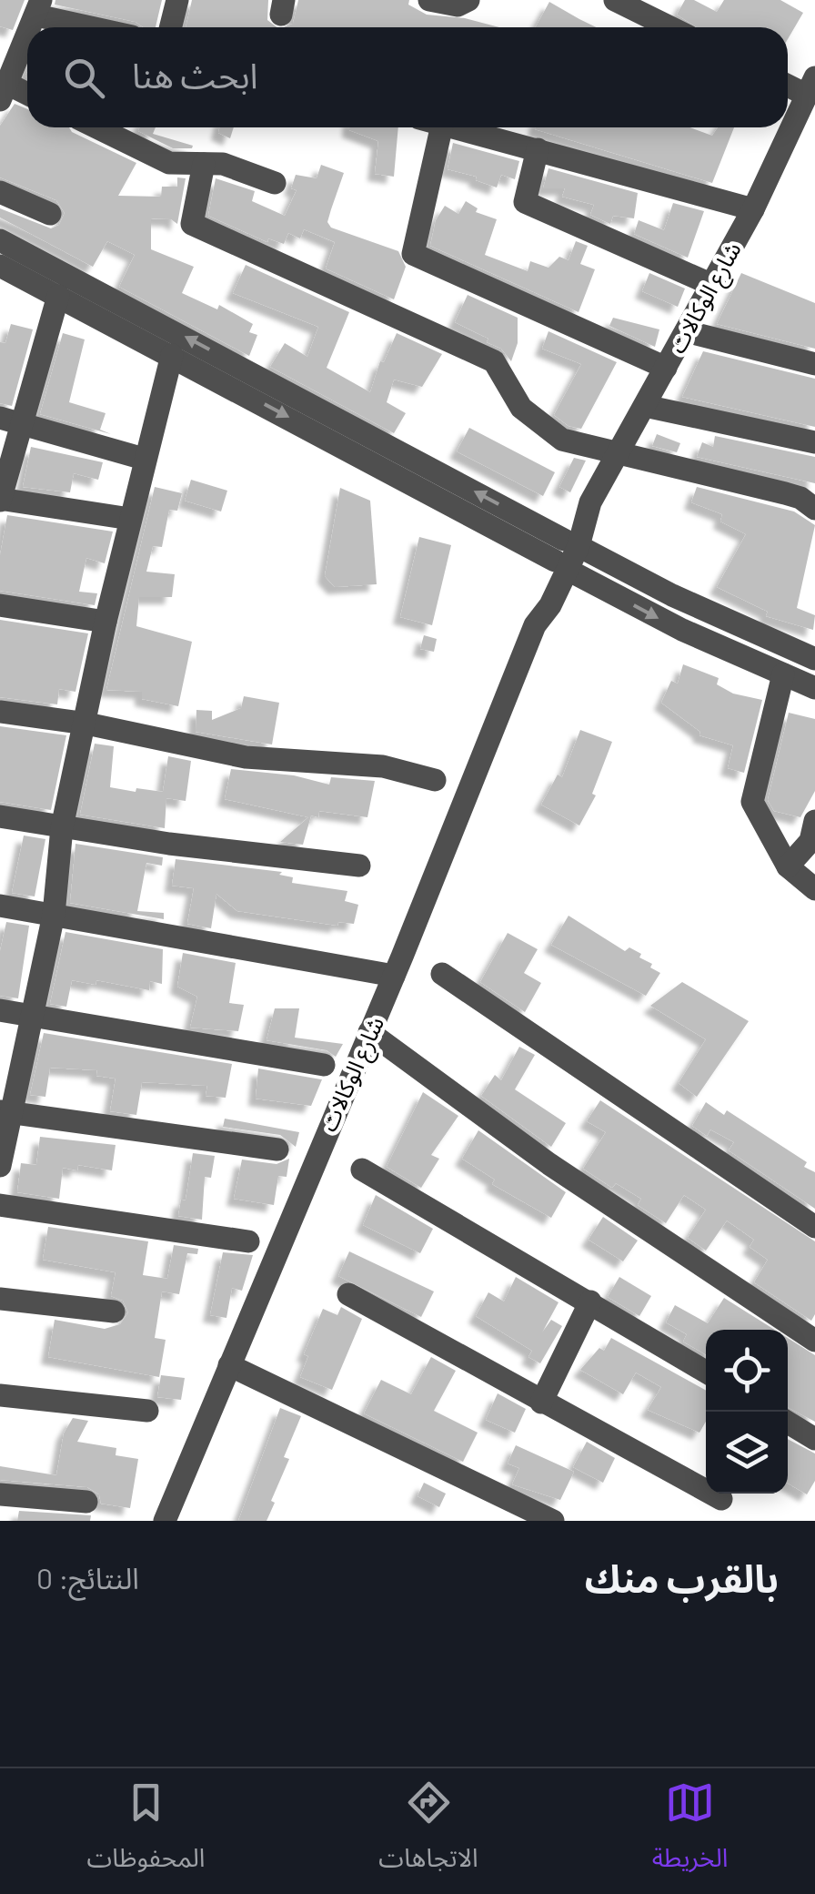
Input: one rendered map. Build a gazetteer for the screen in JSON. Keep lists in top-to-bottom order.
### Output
{
  "streets": {
    "street": ["شارع الوكالات"]
  },
  "page": {
    "search": "ابحث هنا",
    "heading": ["بالقرب منك", "النتائج: 0"],
    "nav": ["الخريطة", "الاتجاهات", "المحفوظات"]
  }
}
